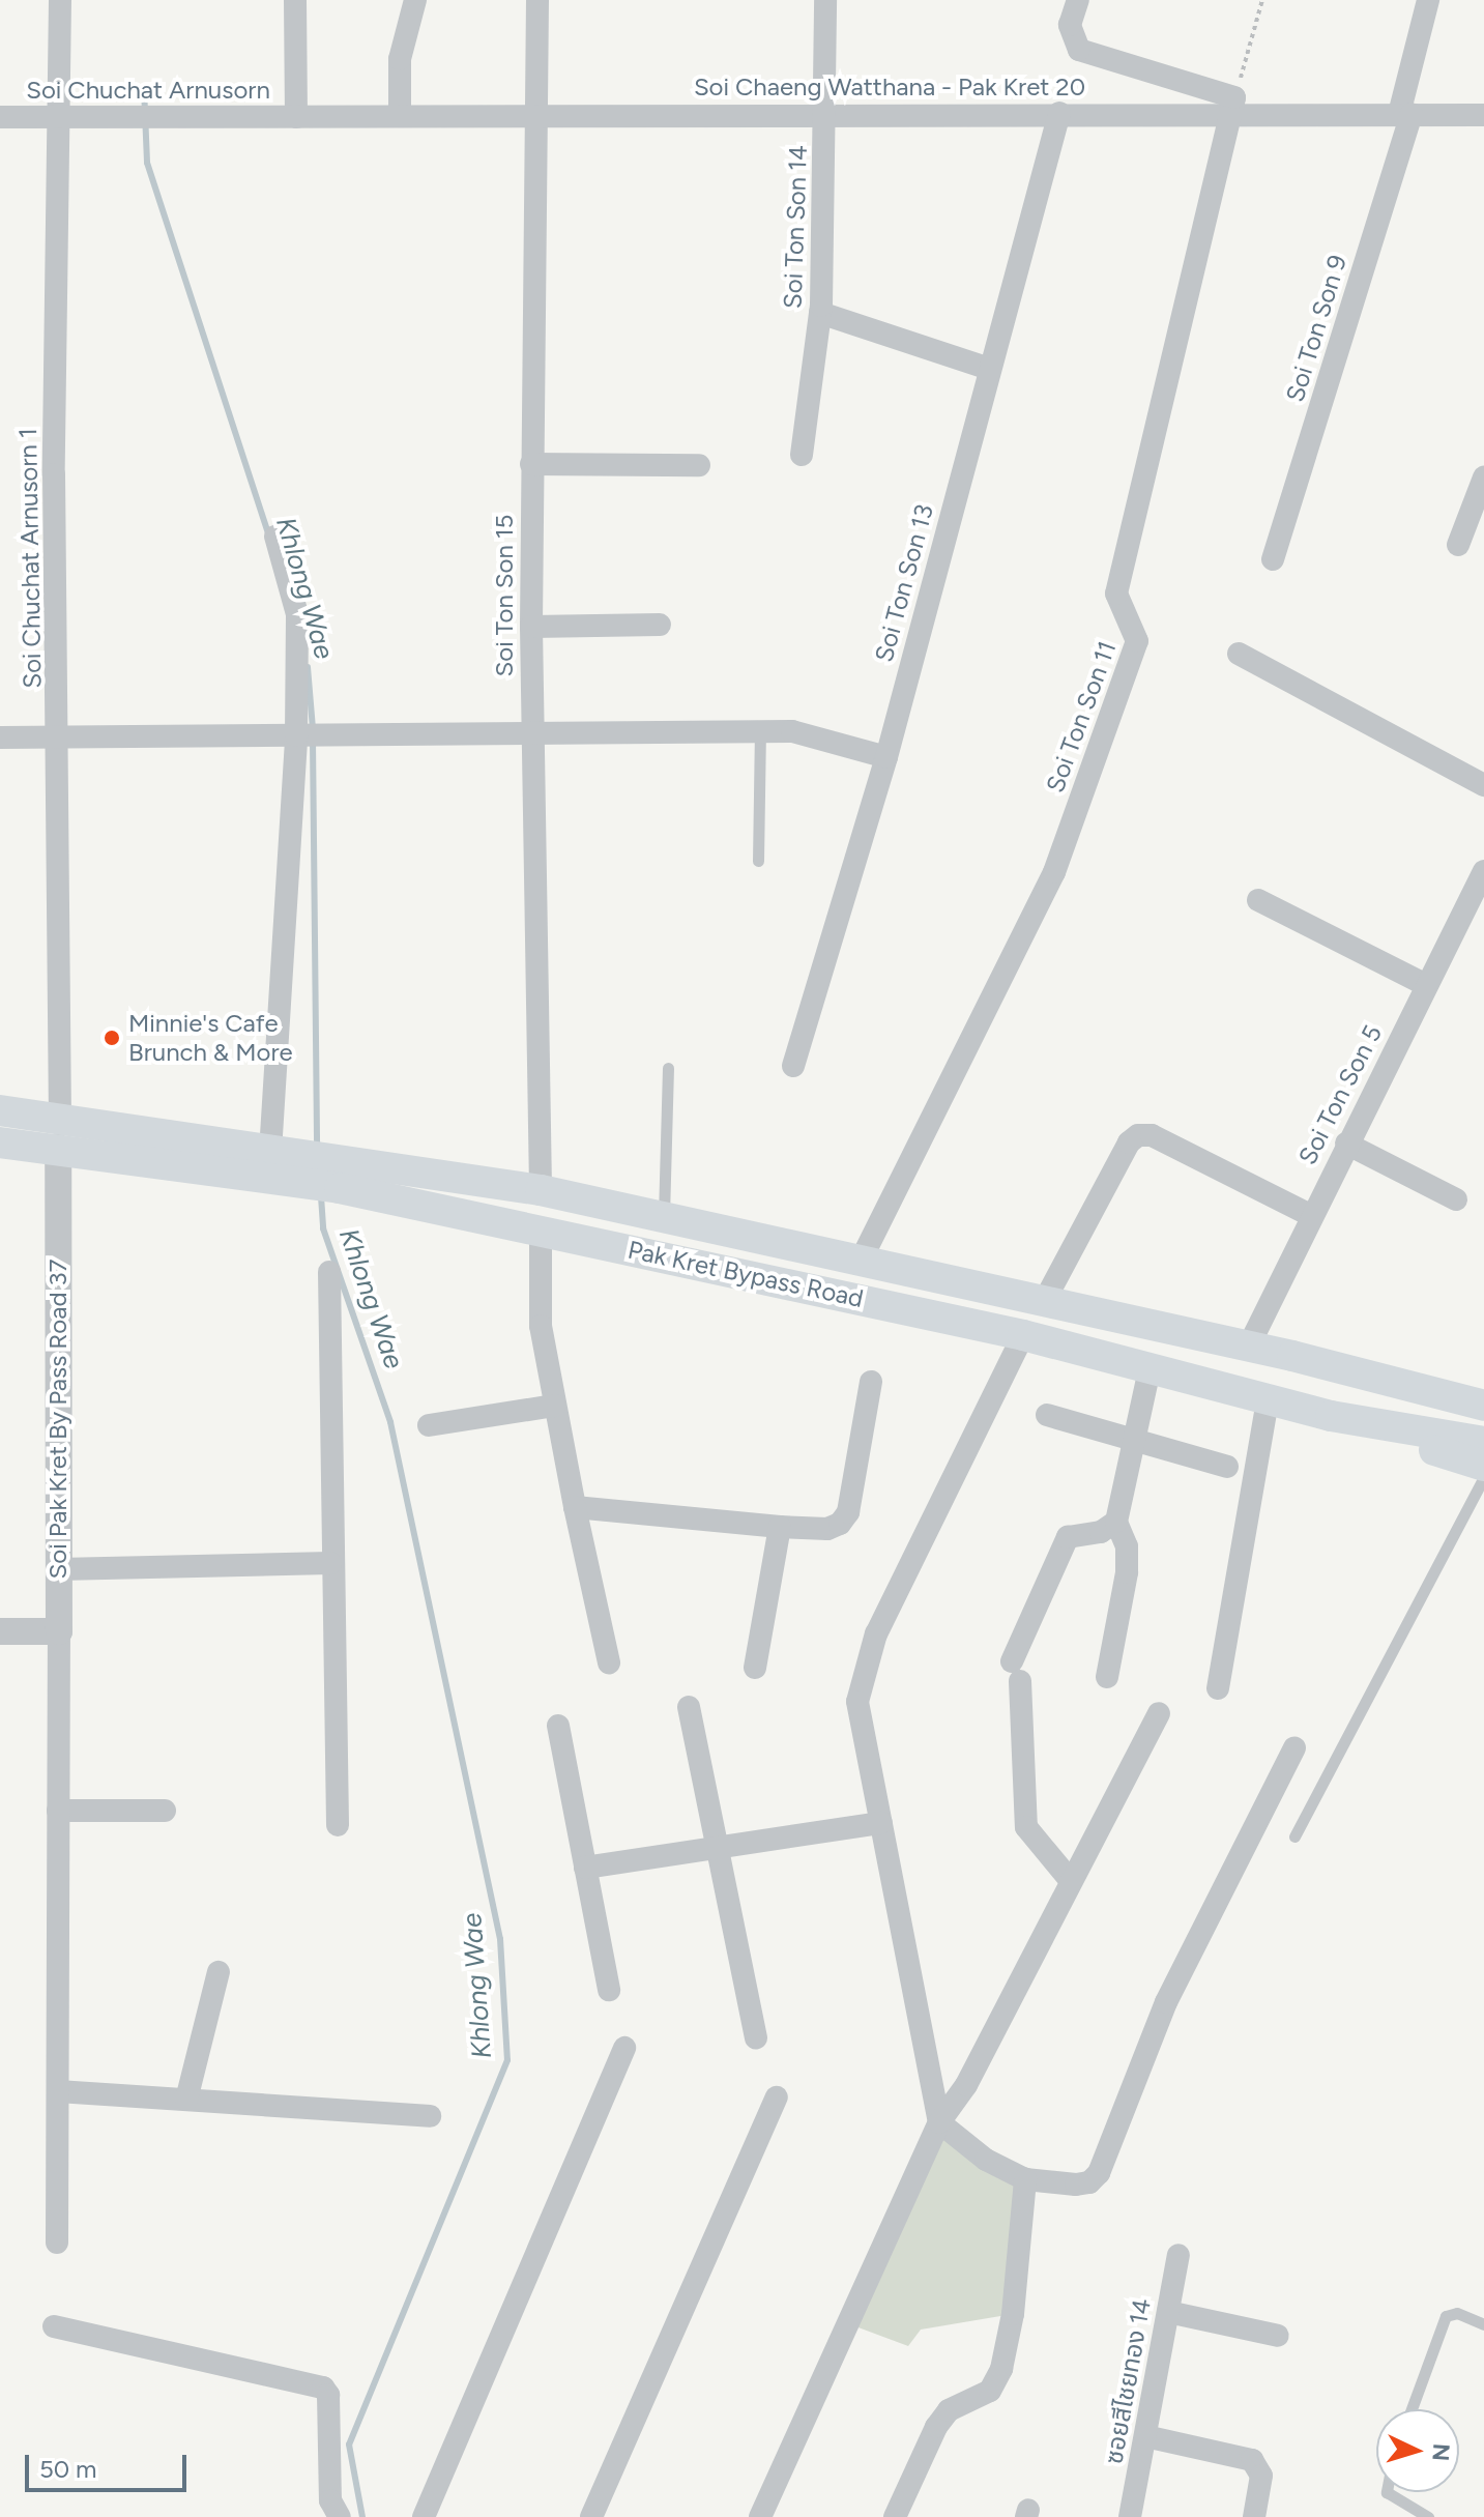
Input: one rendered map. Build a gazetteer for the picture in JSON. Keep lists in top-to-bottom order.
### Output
{
  "streets": {
    "main road": ["Pak Kret Bypass Road"],
    "street": [
      "Soi Chaeng Watthana - Pak Kret 20",
      "Soi Chuchat Arnusorn",
      "Soi Ton Son 14",
      "Soi Ton Son 9",
      "Soi Chuchat Arnusorn 1",
      "Soi Ton Son 13",
      "Soi Ton Son 15",
      "Soi Ton Son 11",
      "Soi Ton Son 5",
      "Soi Pak Kret By Pass Road 37",
      "ซอยสีไชยทอง 14"
    ]
  },
  "crossings": [
    ["Soi Chaeng Watthana - Pak Kret 20", "Soi Chuchat Arnusorn"],
    ["Soi Chaeng Watthana - Pak Kret 20", "Soi Ton Son 14"],
    ["Soi Chaeng Watthana - Pak Kret 20", "Soi Ton Son 9"],
    ["Soi Chaeng Watthana - Pak Kret 20", "Soi Ton Son 13"],
    ["Soi Chaeng Watthana - Pak Kret 20", "Soi Ton Son 15"],
    ["Soi Chaeng Watthana - Pak Kret 20", "Soi Ton Son 11"],
    ["Soi Chuchat Arnusorn", "Soi Chuchat Arnusorn 1"],
    ["Soi Chuchat Arnusorn 1", "Pak Kret Bypass Road"],
    ["Soi Chuchat Arnusorn 1", "Soi Pak Kret By Pass Road 37"],
    ["Soi Ton Son 15", "Pak Kret Bypass Road"],
    ["Soi Ton Son 11", "Pak Kret Bypass Road"],
    ["Soi Ton Son 5", "Pak Kret Bypass Road"],
    ["Pak Kret Bypass Road", "Soi Pak Kret By Pass Road 37"]
  ],
  "water": ["Khlong Wae"],
  "places": ["Minnie's Cafe Brunch & More"],
  "scale_bar": "50 m",
  "north": "right"
}
